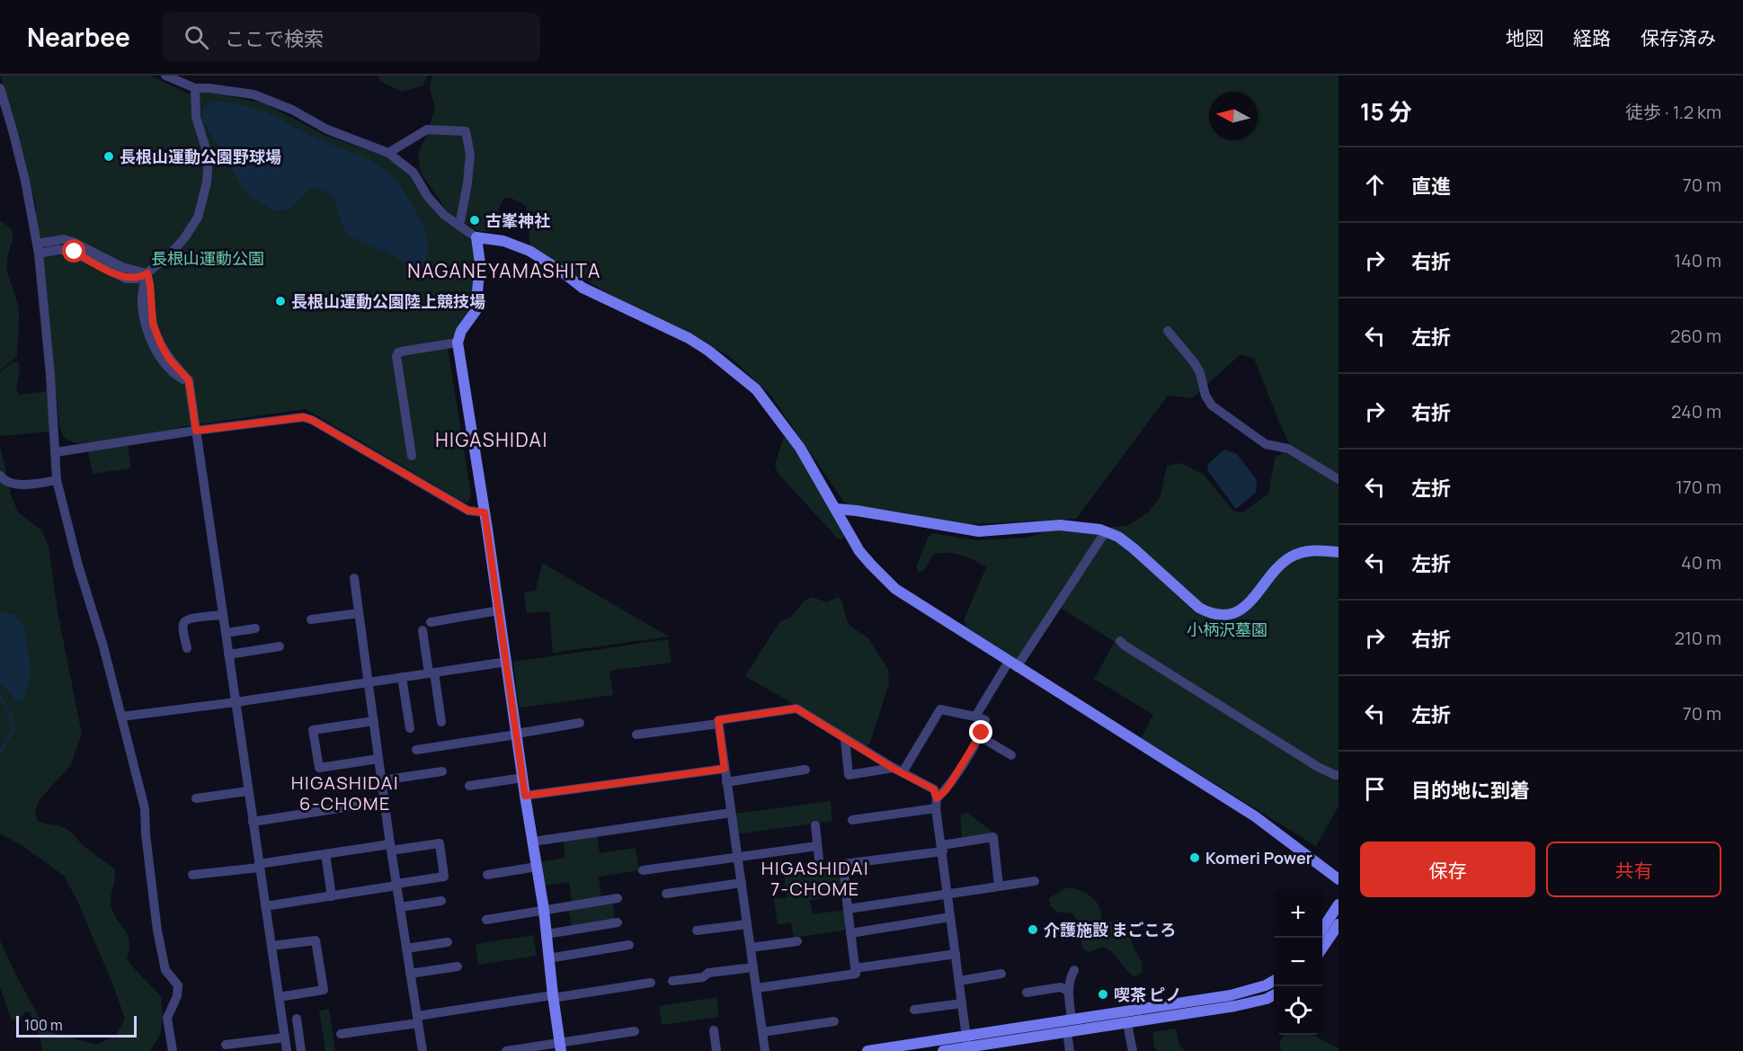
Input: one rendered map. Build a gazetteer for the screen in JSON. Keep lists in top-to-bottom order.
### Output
{
  "districts": [
    "NAGANEYAMASHITA",
    "HIGASHIDAI",
    "HIGASHIDAI 6-CHOME",
    "HIGASHIDAI 7-CHOME"
  ],
  "parks": ["長根山運動公園", "小柄沢墓園"],
  "places": [
    "長根山運動公園野球場",
    "古峯神社",
    "長根山運動公園陸上競技場",
    "Komeri Power",
    "介護施設 まごころ",
    "喫茶 ピノ"
  ],
  "scale_bar": "100 m",
  "north": "left",
  "page": {
    "header": "Nearbee",
    "search": "ここで検索",
    "nav": ["地図", "経路", "保存済み"],
    "heading": ["15 分", "徒歩 · 1.2 km"],
    "list": [
      ["直進", "70 m"],
      ["右折", "140 m"],
      ["左折", "260 m"],
      ["右折", "240 m"],
      ["左折", "170 m"],
      ["左折", "40 m"],
      ["右折", "210 m"],
      ["左折", "70 m"],
      "目的地に到着"
    ],
    "buttons": ["保存", "共有"],
    "map_buttons": ["+", "−"],
    "scale": "100 m"
  }
}
